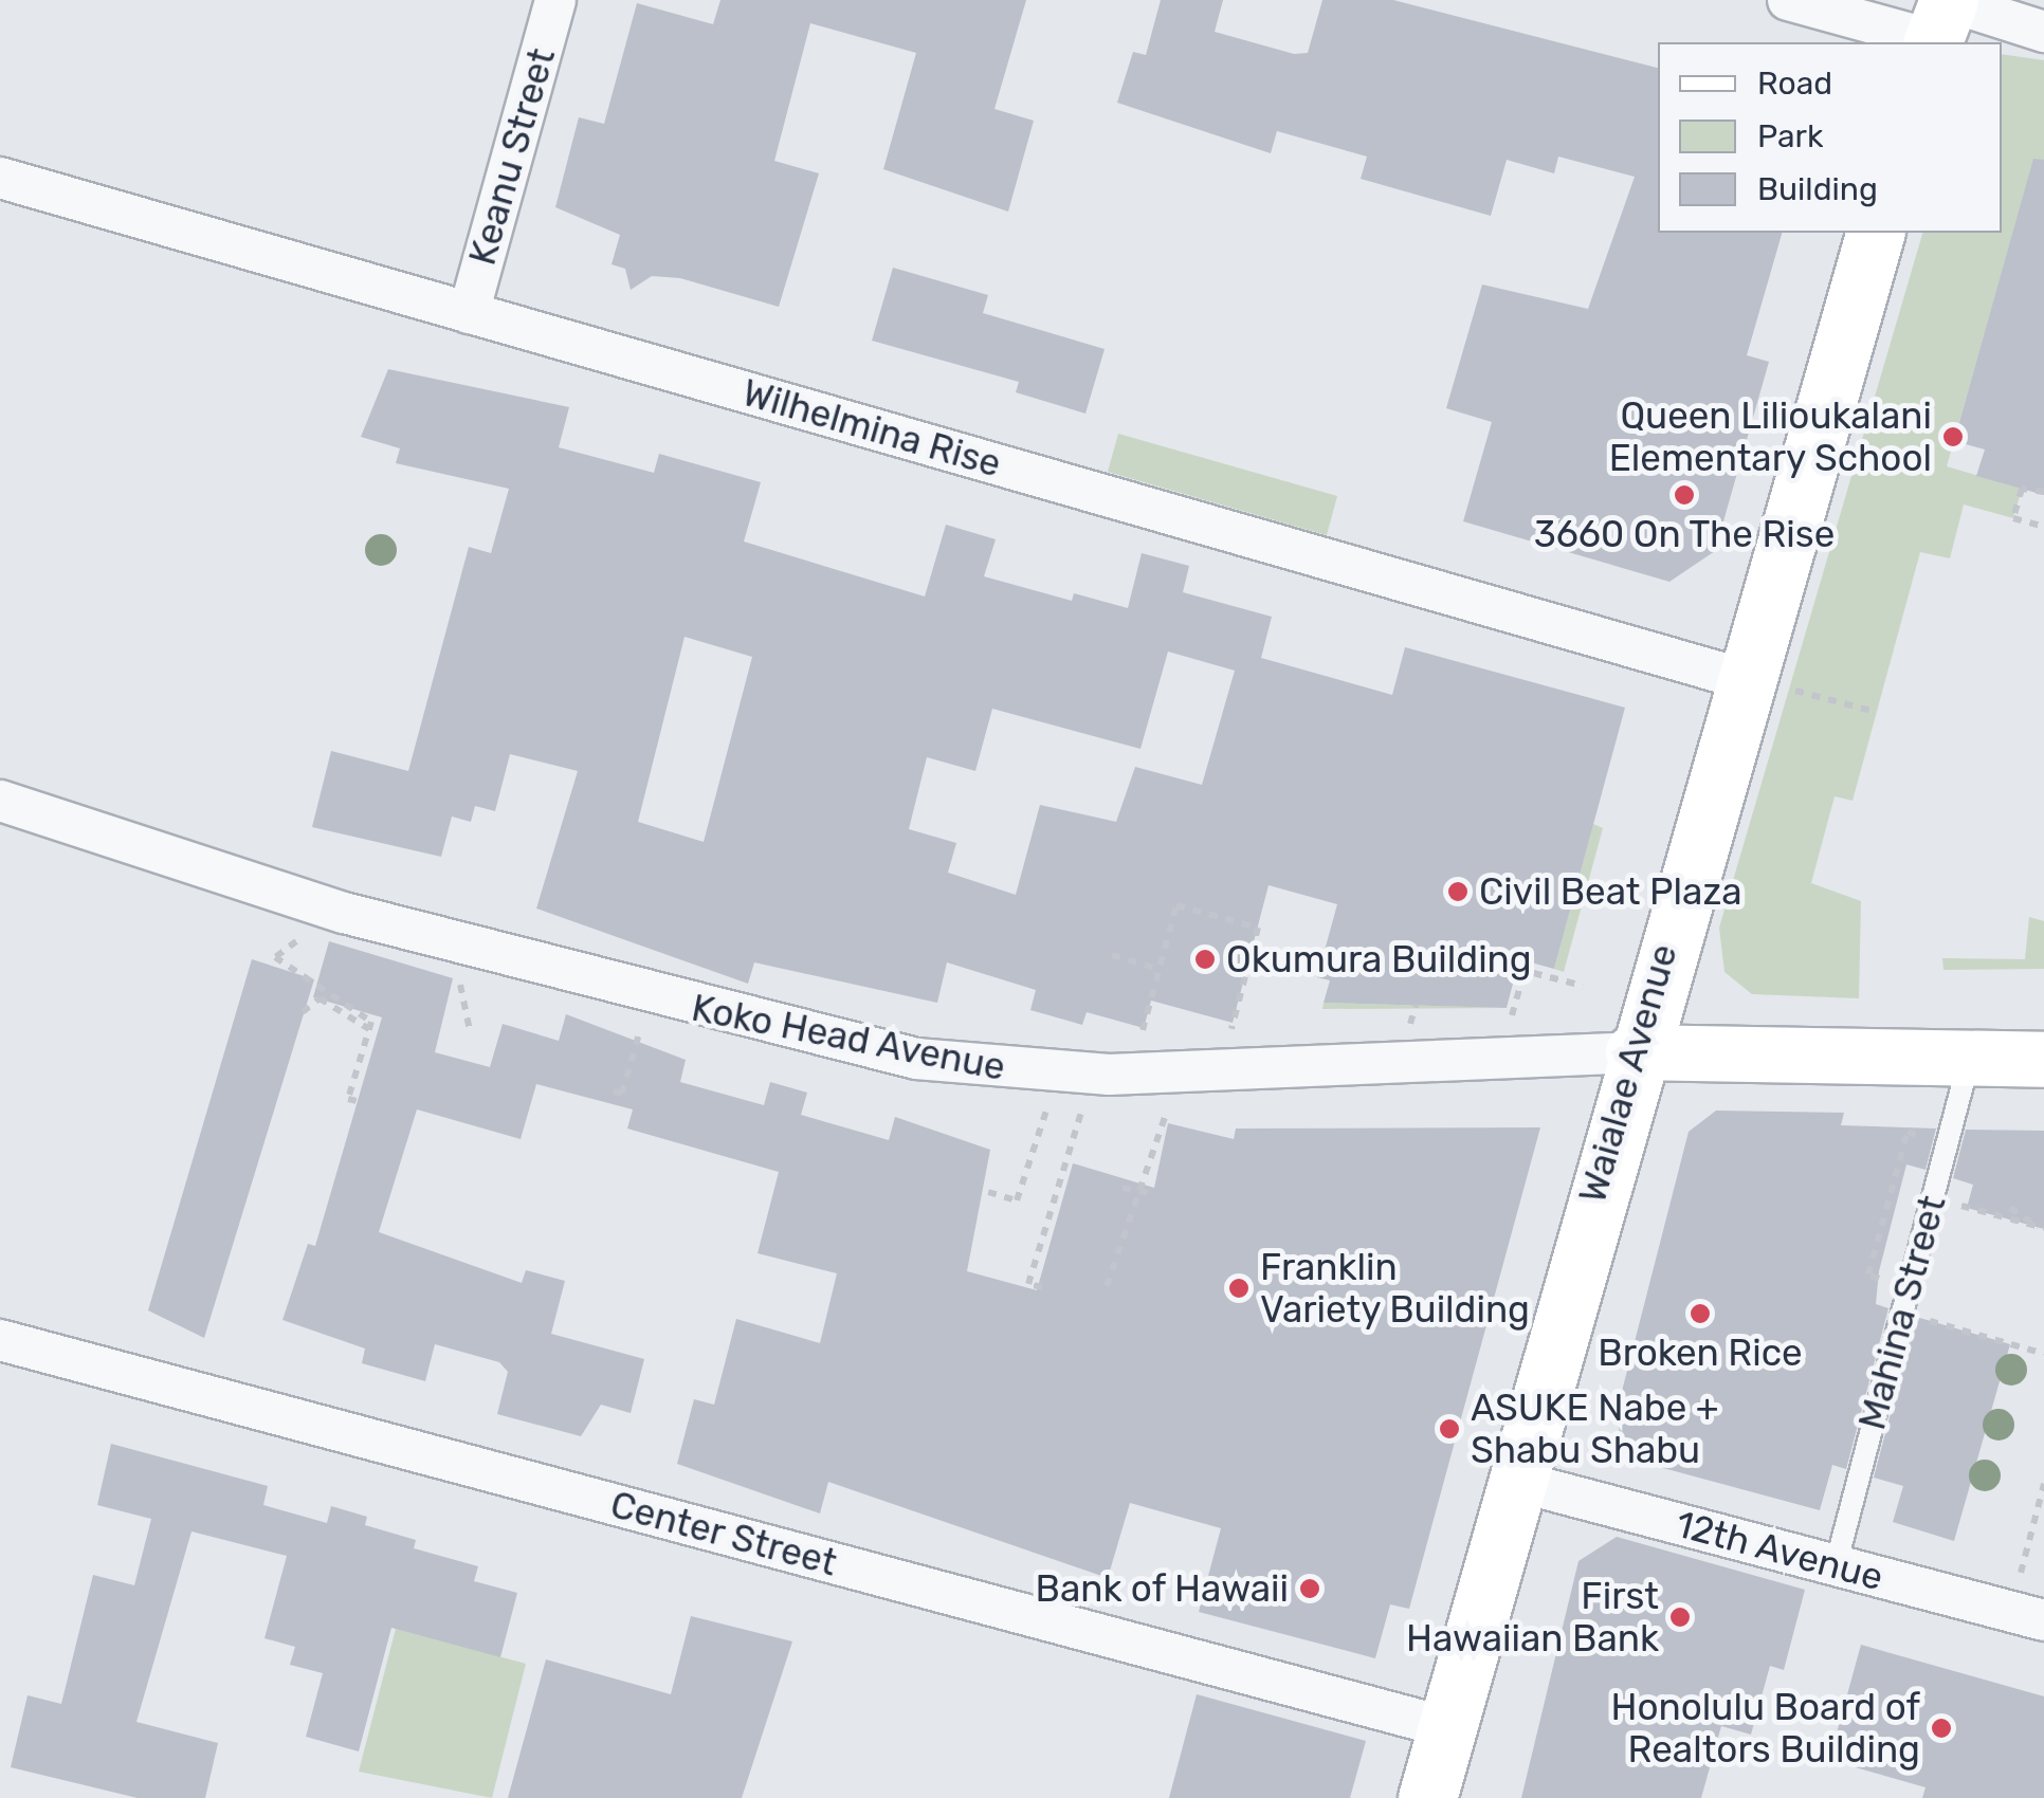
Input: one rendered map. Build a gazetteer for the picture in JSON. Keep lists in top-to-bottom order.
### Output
{
  "streets": {
    "main road": ["Waialae Avenue"],
    "street": [
      "Keanu Street",
      "Wilhelmina Rise",
      "Koko Head Avenue",
      "Center Street",
      "12th Avenue"
    ],
    "lane": ["Mahina Street"]
  },
  "crossings": [
    ["Keanu Street", "Wilhelmina Rise"],
    ["Wilhelmina Rise", "Waialae Avenue"],
    ["Koko Head Avenue", "Waialae Avenue"],
    ["Koko Head Avenue", "Mahina Street"],
    ["Waialae Avenue", "Center Street"],
    ["Waialae Avenue", "12th Avenue"],
    ["Mahina Street", "12th Avenue"]
  ],
  "places": [
    "Queen Lilioukalani Elementary School",
    "3660 On The Rise",
    "Civil Beat Plaza",
    "Okumura Building",
    "Franklin Variety Building",
    "Broken Rice",
    "ASUKE Nabe + Shabu Shabu",
    "Bank of Hawaii",
    "First Hawaiian Bank",
    "Honolulu Board of Realtors Building"
  ],
  "legend": ["Road", "Park", "Building"]
}
